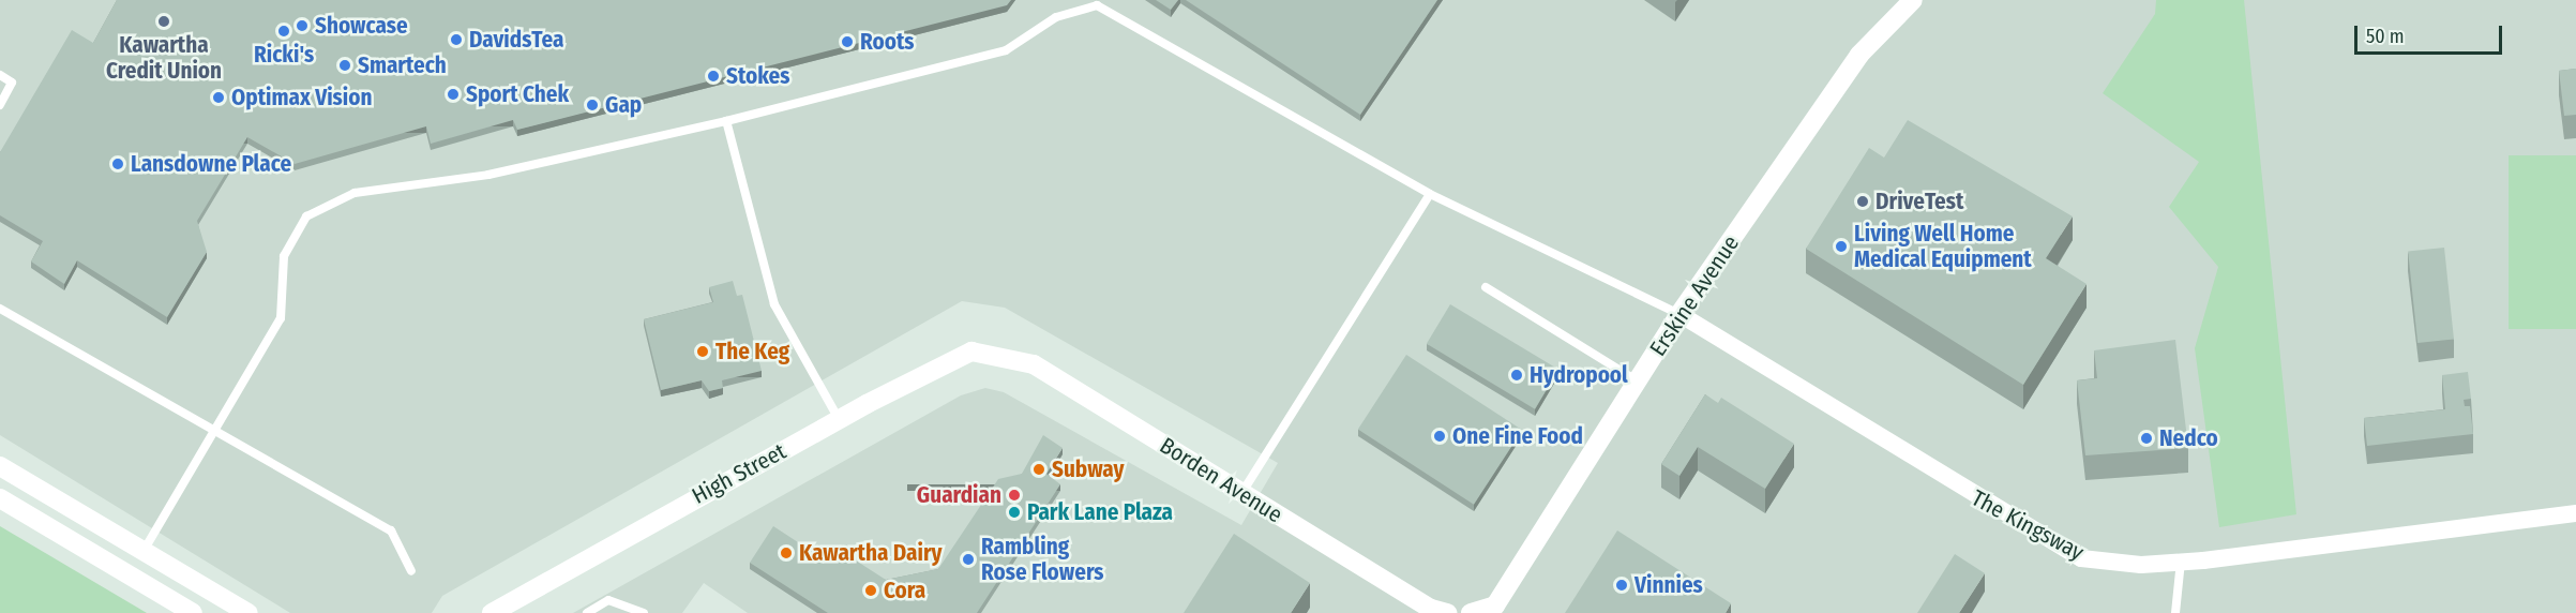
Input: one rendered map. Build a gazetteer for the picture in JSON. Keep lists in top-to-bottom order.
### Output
{
  "streets": {
    "street": [
      "Erskine Avenue",
      "High Street",
      "Borden Avenue",
      "The Kingsway"
    ]
  },
  "crossings": [
    ["Erskine Avenue", "The Kingsway"],
    ["High Street", "Borden Avenue"]
  ],
  "places": [
    "Kawartha Credit Union",
    "Showcase",
    "Ricki's",
    "DavidsTea",
    "Roots",
    "Smartech",
    "Stokes",
    "Sport Chek",
    "Optimax Vision",
    "Gap",
    "Lansdowne Place",
    "DriveTest",
    "Living Well Home Medical Equipment",
    "The Keg",
    "Hydropool",
    "One Fine Food",
    "Nedco",
    "Subway",
    "Guardian",
    "Park Lane Plaza",
    "Kawartha Dairy",
    "Rambling Rose Flowers",
    "Vinnies",
    "Cora"
  ],
  "scale_bar": "50 m"
}
